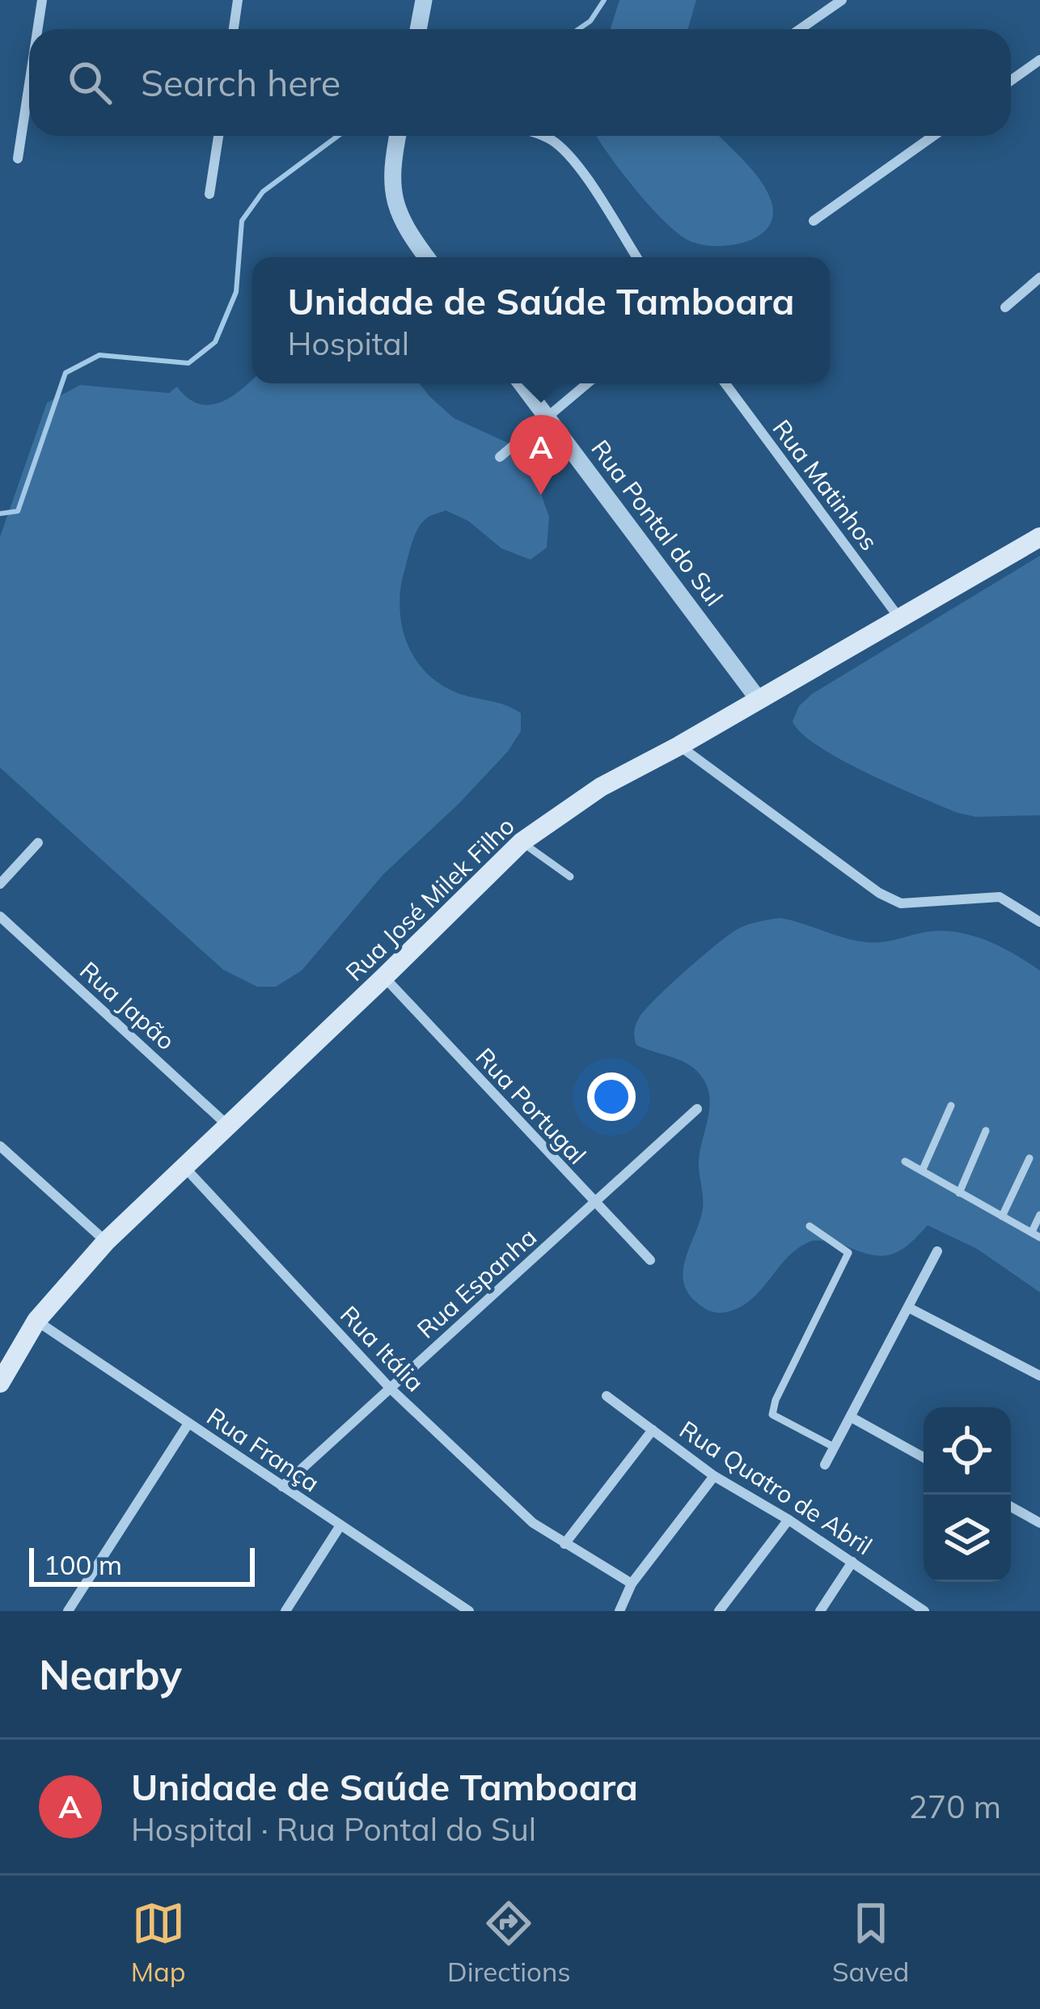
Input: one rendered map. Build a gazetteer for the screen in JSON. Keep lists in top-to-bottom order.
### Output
{
  "streets": {
    "main road": ["Rua José Milek Filho"],
    "street": [
      "Rua Matinhos",
      "Rua Pontal do Sul",
      "Rua Japão",
      "Rua Portugal",
      "Rua Espanha",
      "Rua Itália",
      "Rua França",
      "Rua Quatro de Abril"
    ]
  },
  "crossings": [
    ["Rua Matinhos", "Rua José Milek Filho"],
    ["Rua Pontal do Sul", "Rua José Milek Filho"],
    ["Rua José Milek Filho", "Rua Japão"],
    ["Rua José Milek Filho", "Rua Portugal"],
    ["Rua José Milek Filho", "Rua Itália"],
    ["Rua José Milek Filho", "Rua França"],
    ["Rua Portugal", "Rua Espanha"],
    ["Rua Espanha", "Rua Itália"],
    ["Rua Espanha", "Rua França"]
  ],
  "scale_bar": "100 m",
  "page": {
    "search": "Search here",
    "popup": ["Unidade de Saúde Tamboara", "Hospital"],
    "pins": "A",
    "scale": "100 m",
    "heading": "Nearby",
    "list": [
      {
        "mark": "A",
        "name": "Unidade de Saúde Tamboara",
        "note": "Hospital · Rua Pontal do Sul",
        "value": "270 m"
      }
    ],
    "nav": ["Map", "Directions", "Saved"]
  }
}
